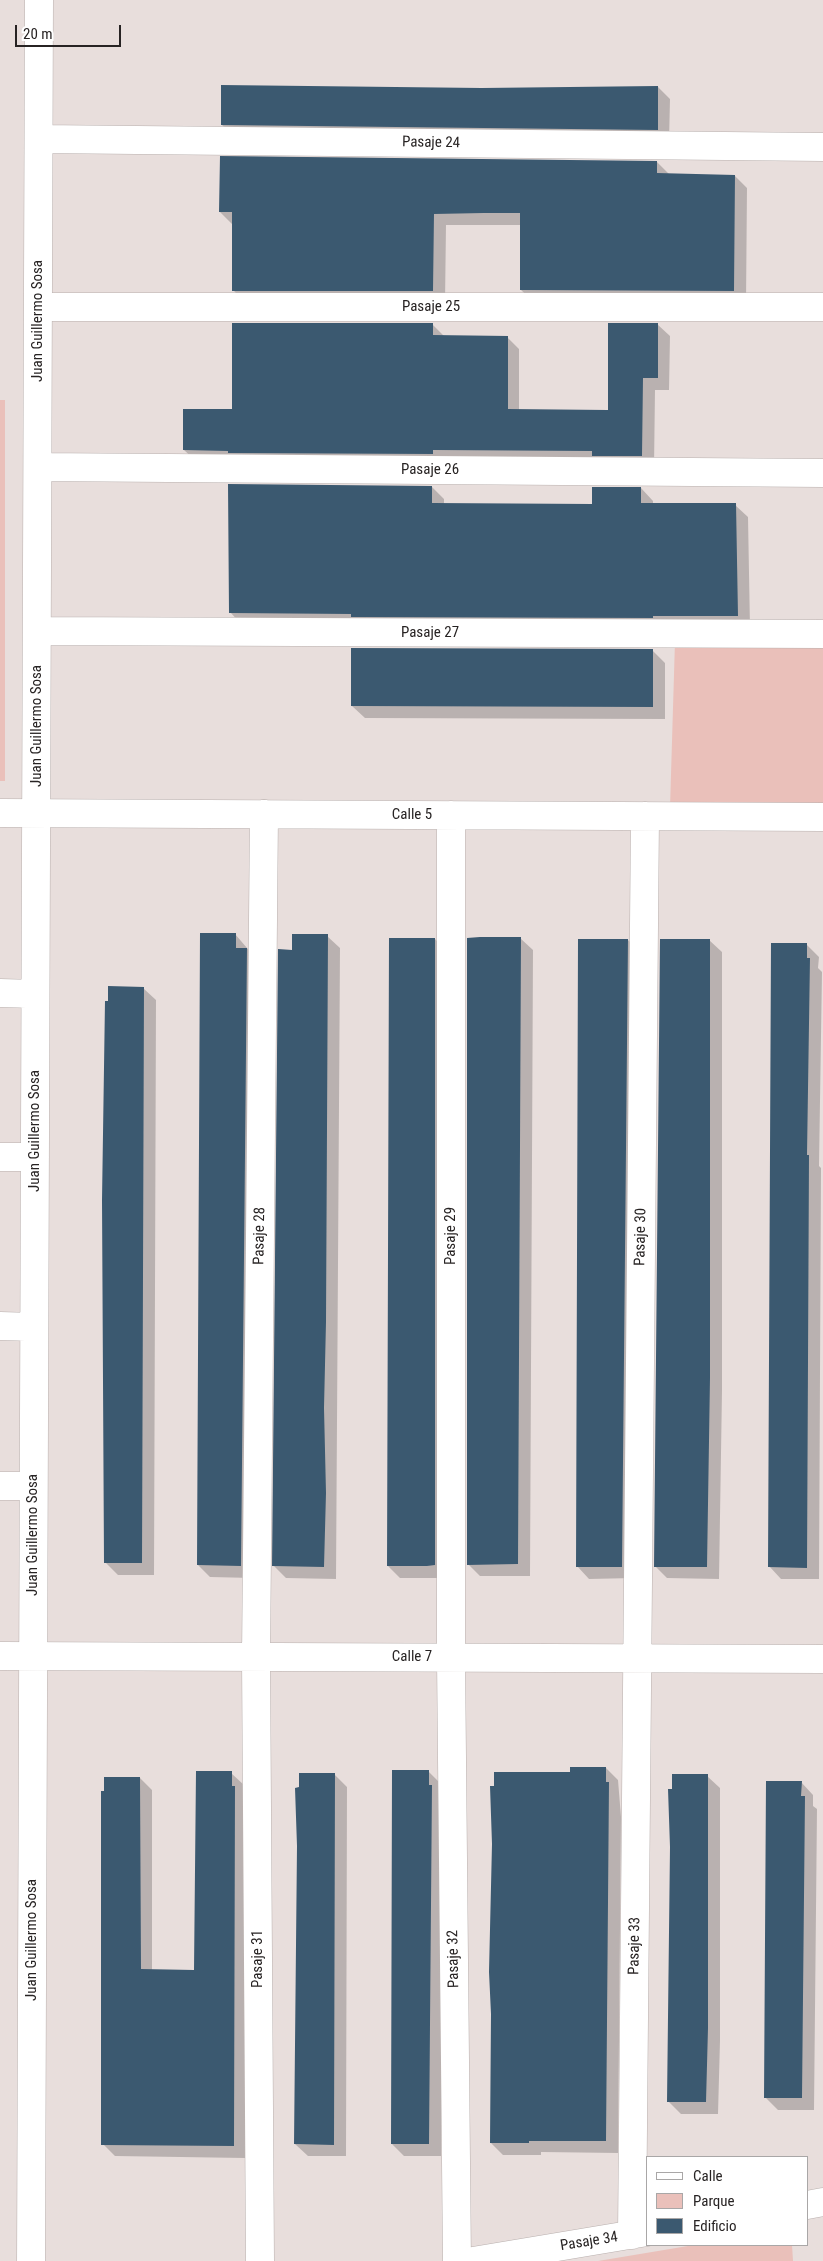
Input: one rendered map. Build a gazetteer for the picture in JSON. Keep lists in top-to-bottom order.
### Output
{
  "streets": {
    "street": [
      "Pasaje 24",
      "Pasaje 25",
      "Juan Guillermo Sosa",
      "Pasaje 26",
      "Pasaje 27",
      "Calle 5",
      "Pasaje 28",
      "Pasaje 29",
      "Pasaje 30",
      "Calle 7",
      "Pasaje 33",
      "Pasaje 31",
      "Pasaje 32",
      "Pasaje 34"
    ]
  },
  "crossings": [
    ["Pasaje 24", "Juan Guillermo Sosa"],
    ["Pasaje 25", "Juan Guillermo Sosa"],
    ["Juan Guillermo Sosa", "Pasaje 26"],
    ["Juan Guillermo Sosa", "Pasaje 27"],
    ["Juan Guillermo Sosa", "Calle 5"],
    ["Juan Guillermo Sosa", "Calle 7"],
    ["Calle 5", "Pasaje 28"],
    ["Calle 5", "Pasaje 29"],
    ["Calle 5", "Pasaje 30"],
    ["Pasaje 28", "Calle 7"],
    ["Pasaje 28", "Pasaje 31"],
    ["Pasaje 29", "Calle 7"],
    ["Pasaje 29", "Pasaje 32"],
    ["Pasaje 30", "Calle 7"],
    ["Pasaje 30", "Pasaje 33"],
    ["Calle 7", "Pasaje 33"],
    ["Calle 7", "Pasaje 31"],
    ["Calle 7", "Pasaje 32"],
    ["Pasaje 33", "Pasaje 34"]
  ],
  "legend": ["Calle", "Parque", "Edificio"],
  "scale_bar": "20 m"
}
